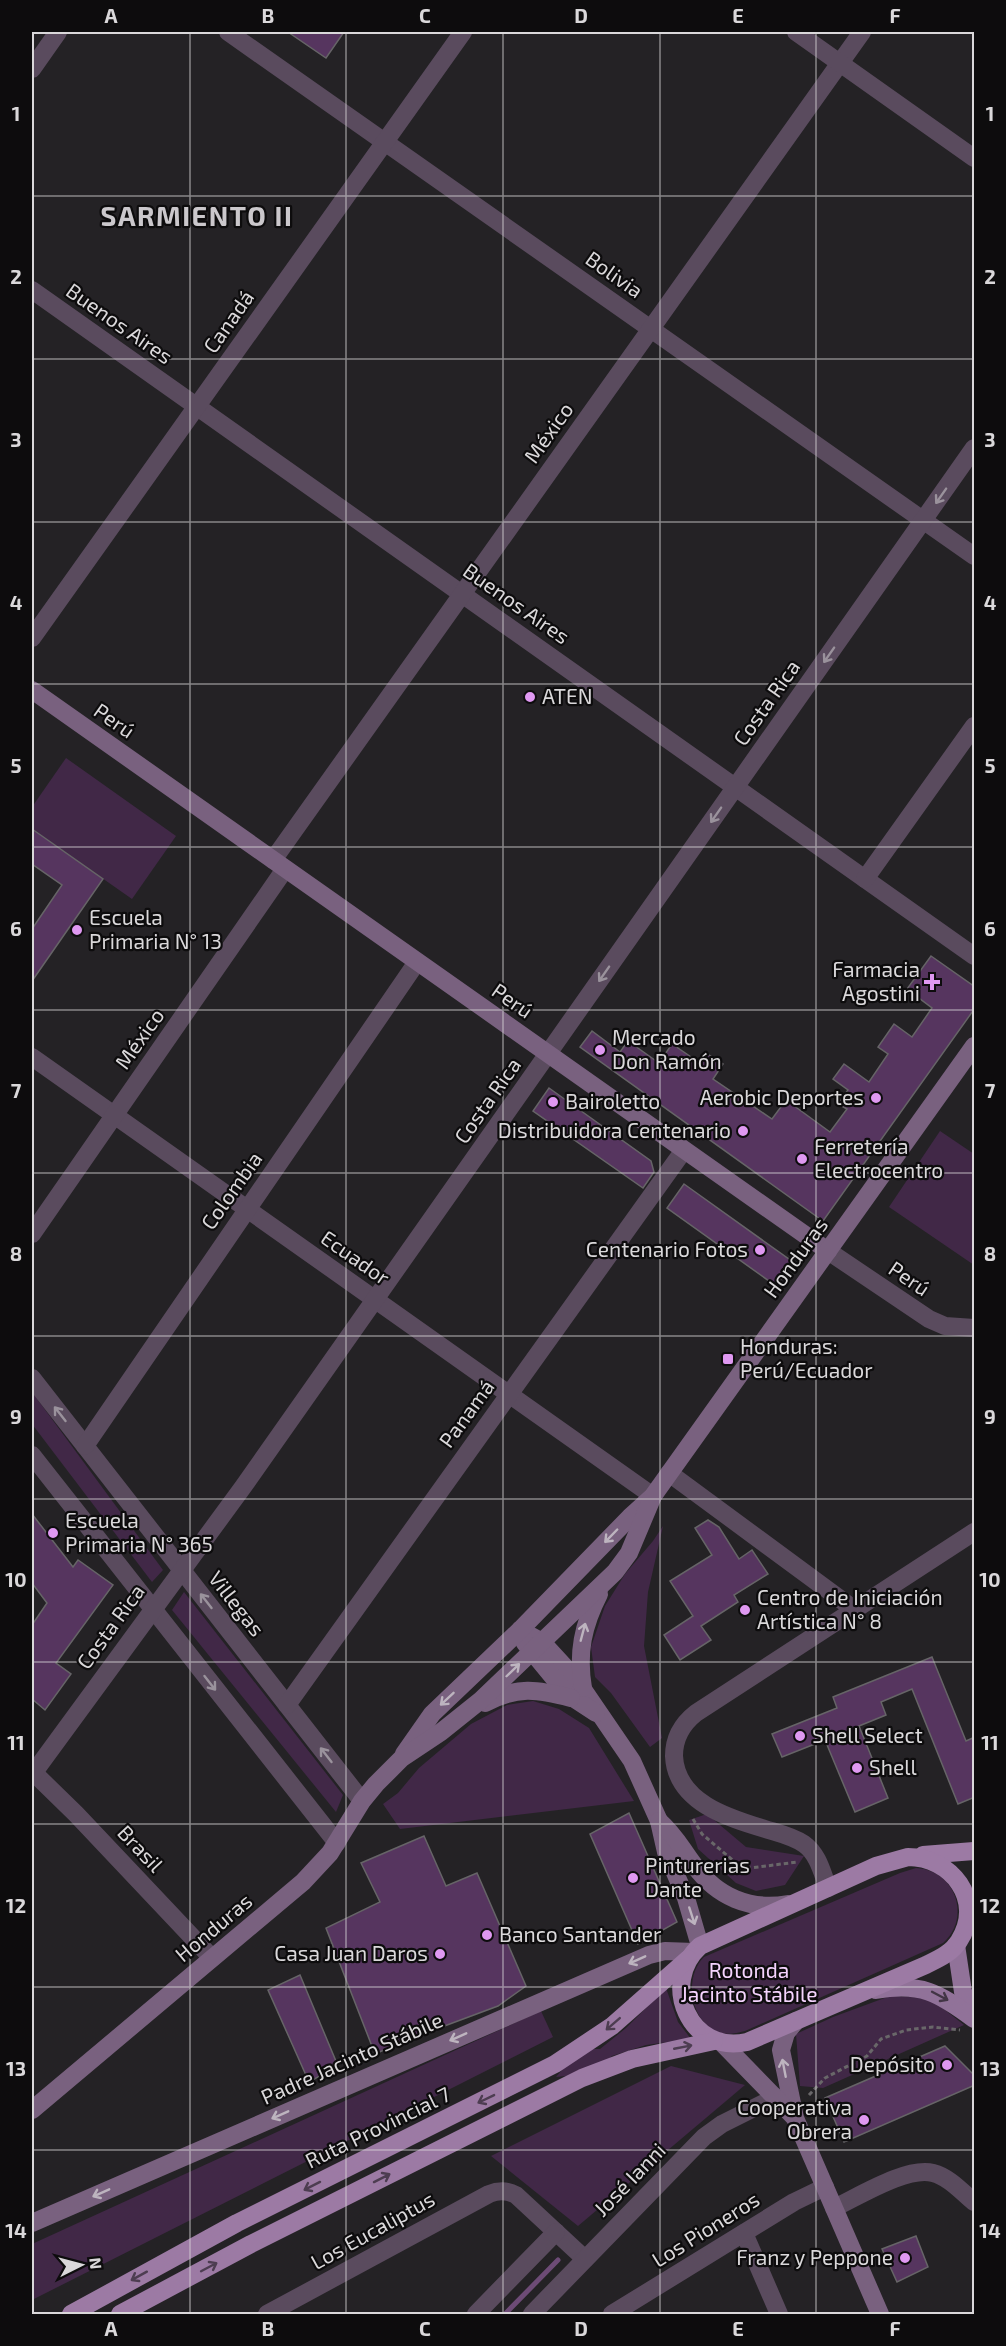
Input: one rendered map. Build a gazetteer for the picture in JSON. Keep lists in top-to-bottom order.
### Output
{
  "streets": {
    "highway": ["Ruta Provincial 7"],
    "main road": ["Perú", "Honduras", "Padre Jacinto Stábile"],
    "street": [
      "Bolivia",
      "Canadá",
      "Buenos Aires",
      "México",
      "Costa Rica",
      "Colombia",
      "Ecuador",
      "Panamá",
      "Villegas",
      "Brasil",
      "José Ianni",
      "Los Pioneros",
      "Los Eucaliptus"
    ]
  },
  "crossings": [
    ["Bolivia", "Canadá"],
    ["Bolivia", "México"],
    ["Bolivia", "Costa Rica"],
    ["Canadá", "Buenos Aires"],
    ["Buenos Aires", "México"],
    ["Buenos Aires", "Costa Rica"],
    ["México", "Perú"],
    ["México", "Ecuador"],
    ["Costa Rica", "Perú"],
    ["Costa Rica", "Ecuador"],
    ["Costa Rica", "Villegas"],
    ["Costa Rica", "Brasil"],
    ["Perú", "Colombia"],
    ["Perú", "Honduras"],
    ["Perú", "Panamá"],
    ["Colombia", "Ecuador"],
    ["Colombia", "Villegas"],
    ["Ecuador", "Honduras"],
    ["Ecuador", "Panamá"],
    ["Honduras", "Villegas"],
    ["Honduras", "Brasil"],
    ["Panamá", "Villegas"],
    ["Padre Jacinto Stábile", "Ruta Provincial 7"]
  ],
  "one_way": ["Costa Rica", "Padre Jacinto Stábile"],
  "districts": ["SARMIENTO II"],
  "parks": ["Rotonda Jacinto Stábile"],
  "places": {
    "other": [
      "ATEN",
      "Escuela Primaria N° 13",
      "Mercado Don Ramón",
      "Aerobic Deportes",
      "Bairoletto",
      "Distribuidora Centenario",
      "Ferretería Electrocentro",
      "Centenario Fotos",
      "Escuela Primaria N° 365",
      "Centro de Iniciación Artística N° 8",
      "Shell Select",
      "Shell",
      "Pinturerias Dante",
      "Banco Santander",
      "Casa Juan Daros",
      "Depósito",
      "Cooperativa Obrera",
      "Franz y Peppone"
    ],
    "health": ["Farmacia Agostini"],
    "transit": ["Honduras: Perú/Ecuador"]
  },
  "north": "right",
  "grid": {
    "columns": [
      "A",
      "B",
      "C",
      "D",
      "E",
      "F"
    ],
    "rows": [
      "1",
      "2",
      "3",
      "4",
      "5",
      "6",
      "7",
      "8",
      "9",
      "10",
      "11",
      "12",
      "13",
      "14"
    ]
  }
}
